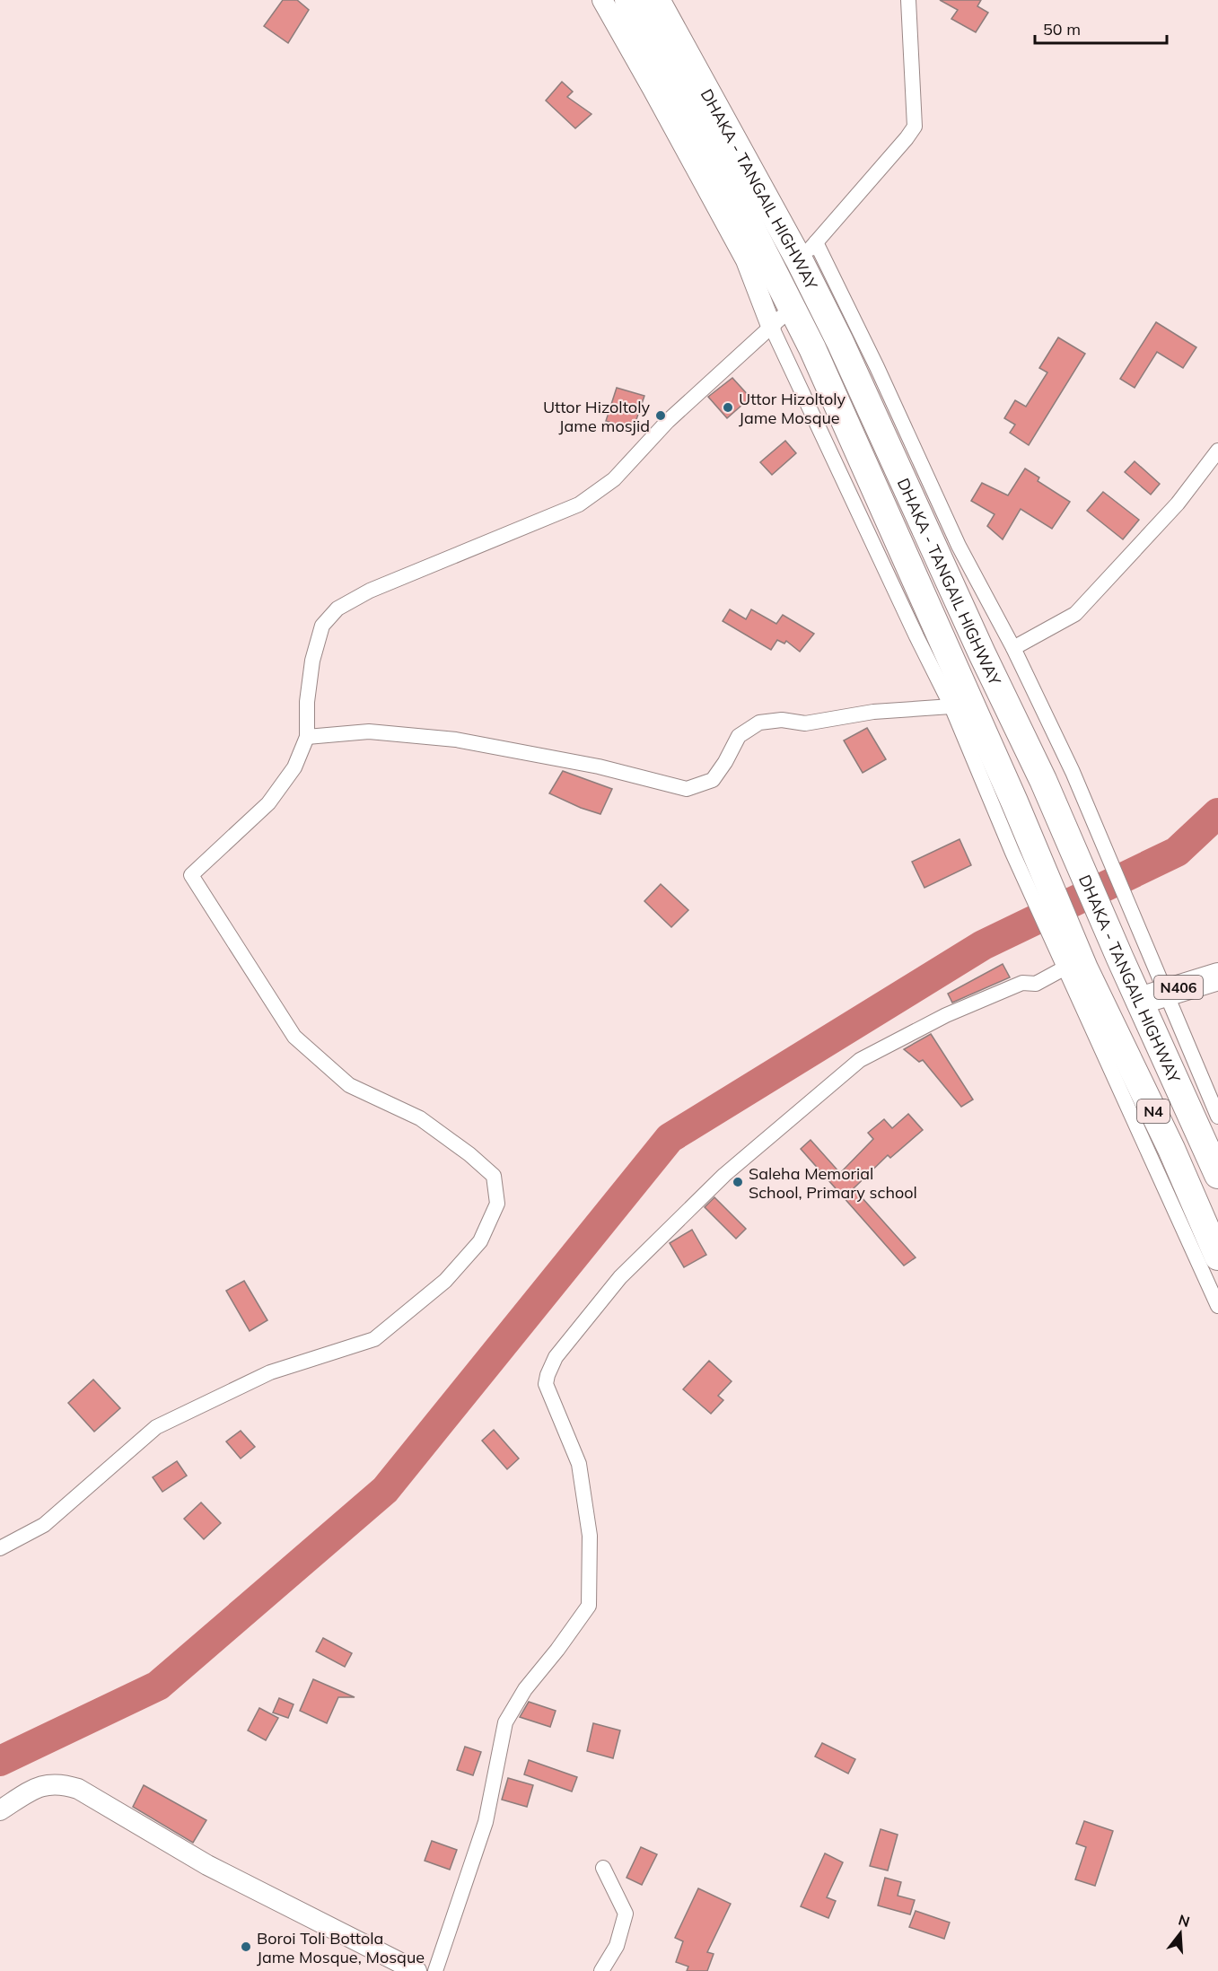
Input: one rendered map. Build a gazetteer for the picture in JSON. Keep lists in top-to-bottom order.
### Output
{
  "streets": {
    "highway": ["DHAKA - TANGAIL HIGHWAY", "N406", "N4"]
  },
  "crossings": [
    ["DHAKA - TANGAIL HIGHWAY", "N406"],
    ["DHAKA - TANGAIL HIGHWAY", "N4"]
  ],
  "places": [
    "Uttor Hizoltoly Jame Mosque",
    "Uttor Hizoltoly Jame mosjid",
    "Saleha Memorial School, Primary school",
    "Boroi Toli Bottola Jame Mosque, Mosque"
  ],
  "scale_bar": "50 m",
  "north": "top"
}
